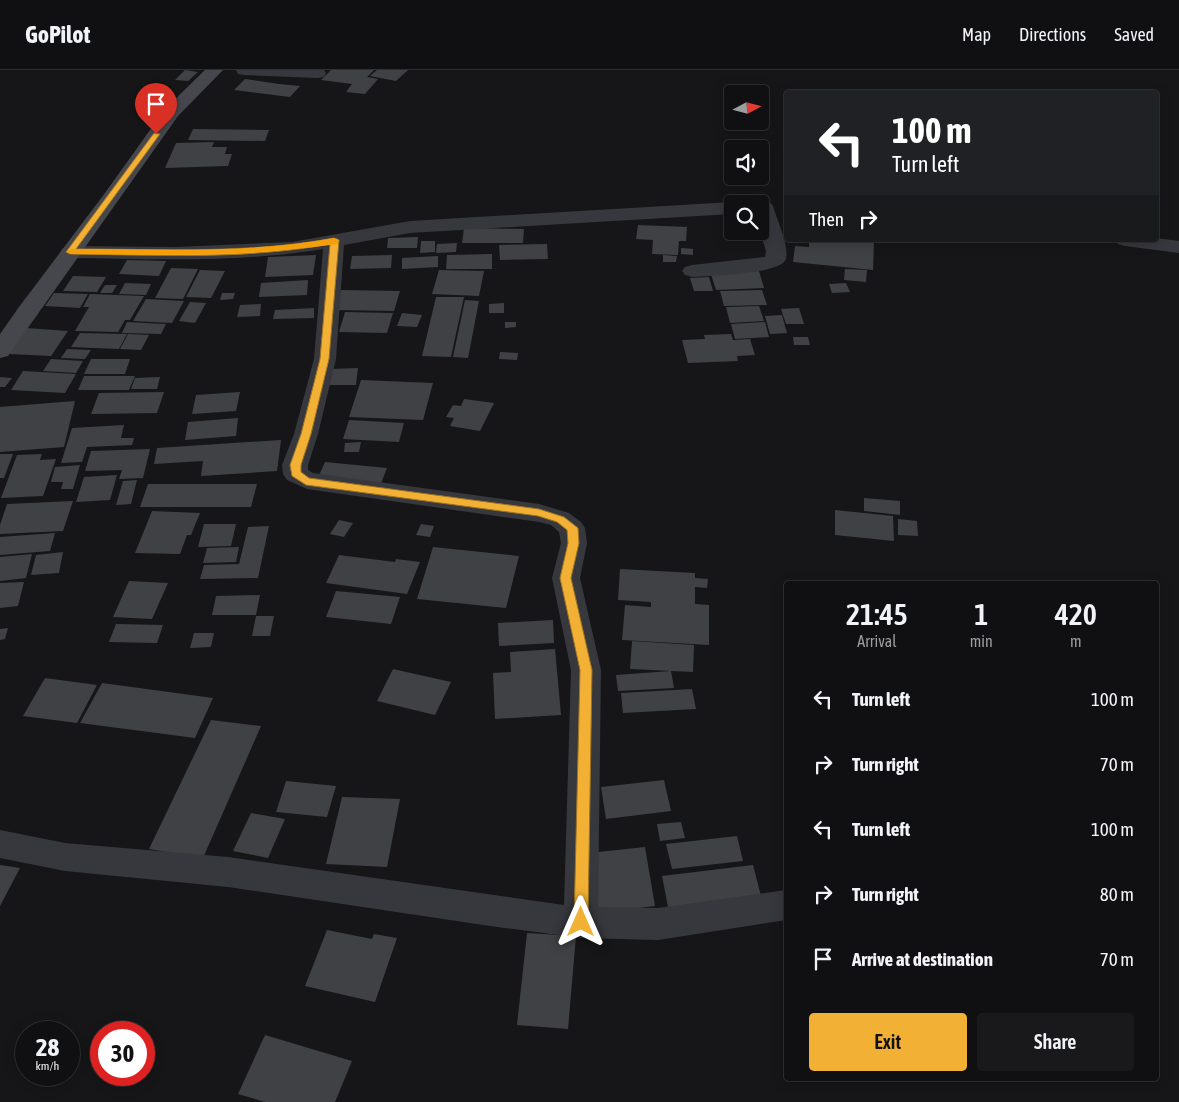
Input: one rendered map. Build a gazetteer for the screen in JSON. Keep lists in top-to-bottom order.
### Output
{
  "north": "right",
  "page": {
    "header": "GoPilot",
    "nav": ["Map", "Directions", "Saved"],
    "turn": ["100 m", "Turn left"],
    "then": "Then",
    "eta": [
      "21:45",
      "Arrival",
      "1",
      "min",
      "420",
      "m"
    ],
    "list": [
      {
        "name": "Turn left",
        "value": "100 m"
      },
      {
        "name": "Turn right",
        "value": "70 m"
      },
      {
        "name": "Turn left",
        "value": "100 m"
      },
      {
        "name": "Turn right",
        "value": "80 m"
      },
      {
        "name": "Arrive at destination",
        "value": "70 m"
      }
    ],
    "buttons": ["Exit", "Share"],
    "speed": "28 km/h",
    "limit": "30"
  }
}
